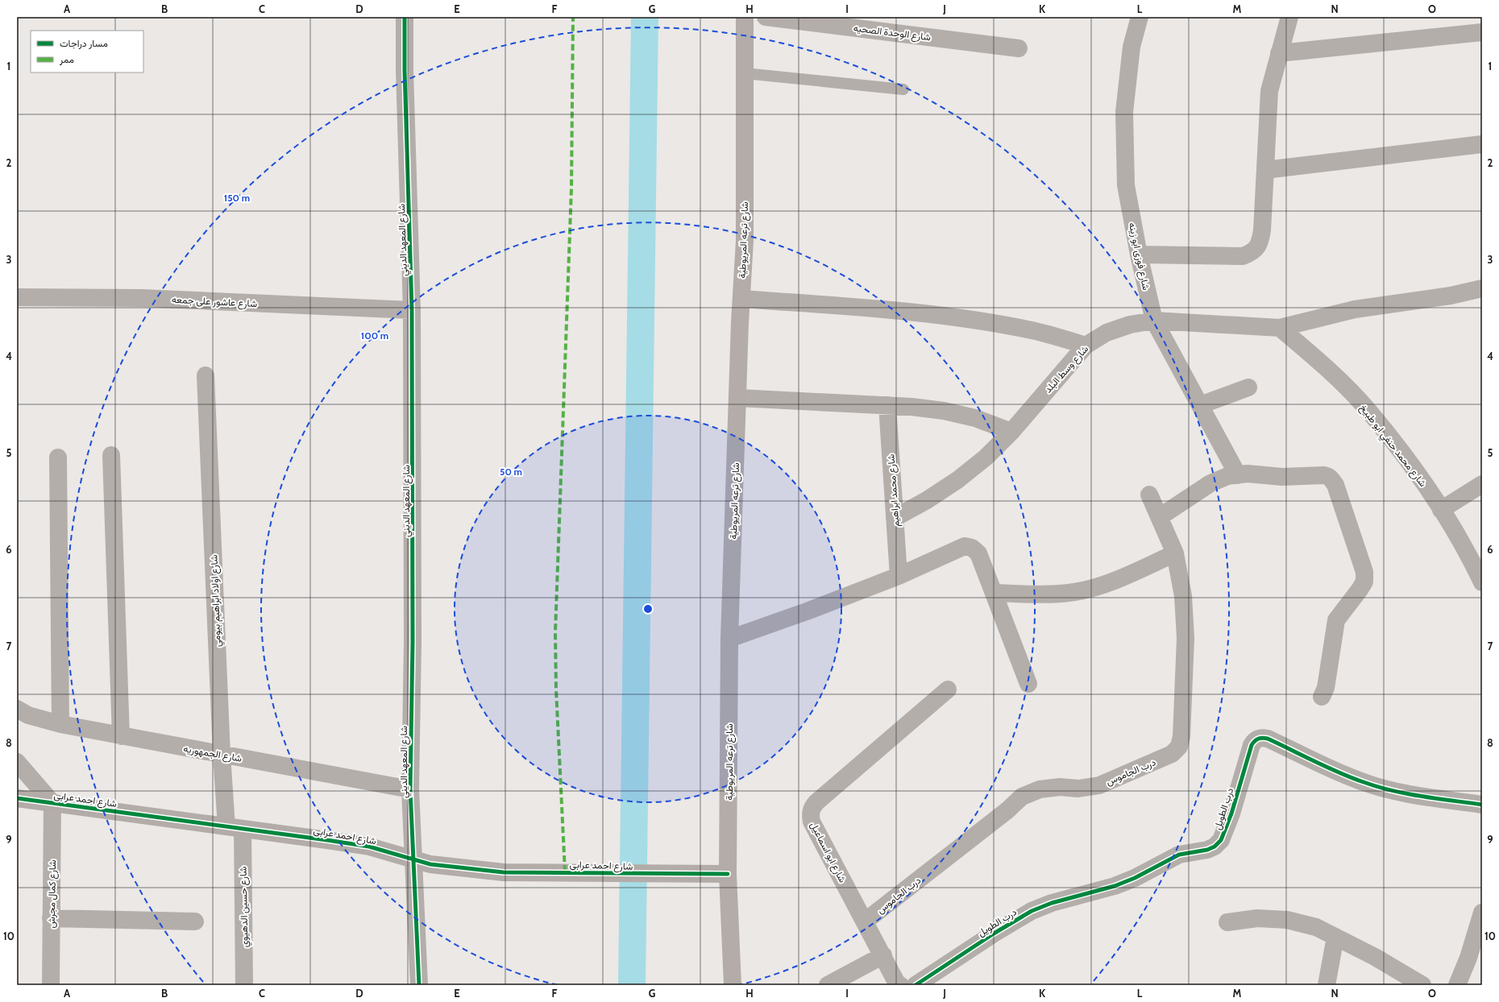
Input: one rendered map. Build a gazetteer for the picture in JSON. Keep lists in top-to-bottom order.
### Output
{
  "streets": {
    "main road": ["شارع ترعه المريوطية", "شارع احمد عرابى"],
    "street": [
      "شارع الوحدة الصحيه",
      "شارع المعهد الديني",
      "شارع فوزى ابو زينه",
      "شارع عاشور على جمعه",
      "شارع وسط البلد",
      "شارع محمد حنفي ابو طبيخ",
      "شارع محمد ابراهيم",
      "شارع اولاد ابراهيم بيومي",
      "شارع الجمهوريه",
      "درب الجاموس",
      "درب الطويل",
      "شارع ابو اسماعيل",
      "شارع كمال مجرش",
      "شارع حسين الدهيوي"
    ]
  },
  "crossings": [
    ["شارع المعهد الديني", "شارع عاشور على جمعه"],
    ["شارع المعهد الديني", "شارع الجمهوريه"],
    ["شارع المعهد الديني", "شارع احمد عرابى"],
    ["شارع ترعه المريوطية", "شارع احمد عرابى"],
    ["شارع فوزى ابو زينه", "شارع وسط البلد"],
    ["شارع وسط البلد", "شارع محمد حنفي ابو طبيخ"],
    ["شارع وسط البلد", "شارع محمد ابراهيم"],
    ["شارع اولاد ابراهيم بيومي", "شارع الجمهوريه"],
    ["شارع اولاد ابراهيم بيومي", "شارع احمد عرابى"],
    ["شارع اولاد ابراهيم بيومي", "شارع حسين الدهيوي"],
    ["درب الجاموس", "شارع ابو اسماعيل"],
    ["شارع احمد عرابى", "شارع كمال مجرش"],
    ["شارع احمد عرابى", "شارع حسين الدهيوي"]
  ],
  "legend": ["مسار دراجات", "ممر"],
  "grid": {
    "columns": [
      "A",
      "B",
      "C",
      "D",
      "E",
      "F",
      "G",
      "H",
      "I",
      "J",
      "K",
      "L",
      "M",
      "N",
      "O"
    ],
    "rows": [
      "1",
      "2",
      "3",
      "4",
      "5",
      "6",
      "7",
      "8",
      "9",
      "10"
    ]
  },
  "rings": ["150 m", "100 m", "50 m"]
}
